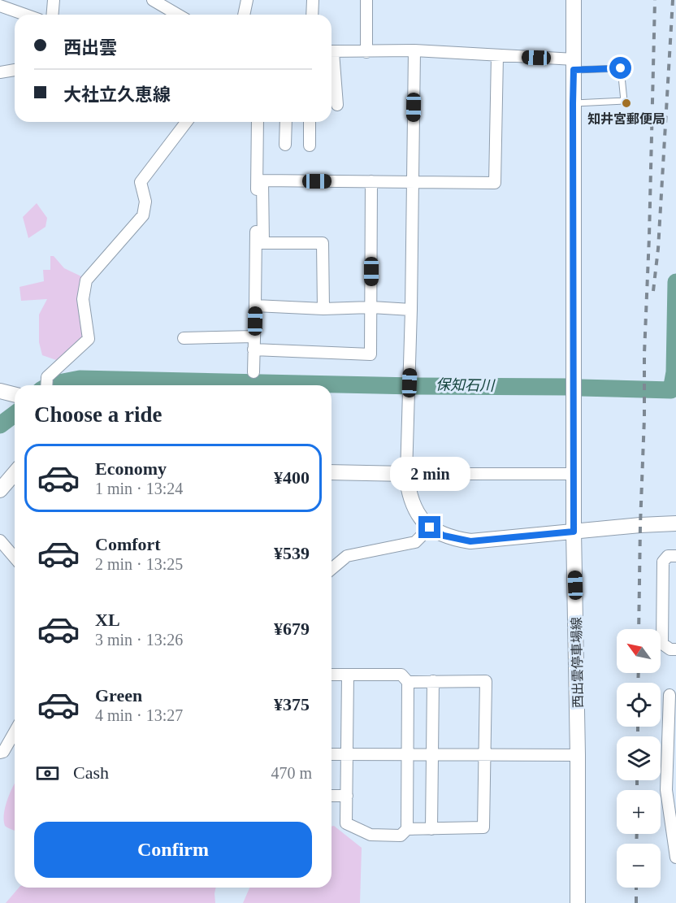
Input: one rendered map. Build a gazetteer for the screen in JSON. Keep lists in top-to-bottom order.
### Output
{
  "streets": {
    "main road": ["西出雲停車場線"]
  },
  "water": ["保知石川"],
  "places": ["知井宮郵便局"],
  "north": "top left",
  "page": {
    "banner": ["西出雲", "大社立久恵線"],
    "heading": "Choose a ride",
    "list": [
      {
        "name": "Economy",
        "note": "1 min · 13:24",
        "value": "¥400"
      },
      {
        "name": "Comfort",
        "note": "2 min · 13:25",
        "value": "¥539"
      },
      {
        "name": "XL",
        "note": "3 min · 13:26",
        "value": "¥679"
      },
      {
        "name": "Green",
        "note": "4 min · 13:27",
        "value": "¥375"
      }
    ],
    "bubble": "2 min",
    "map_buttons": ["+", "−"],
    "pay": ["Cash", "470 m"],
    "buttons": "Confirm"
  }
}
